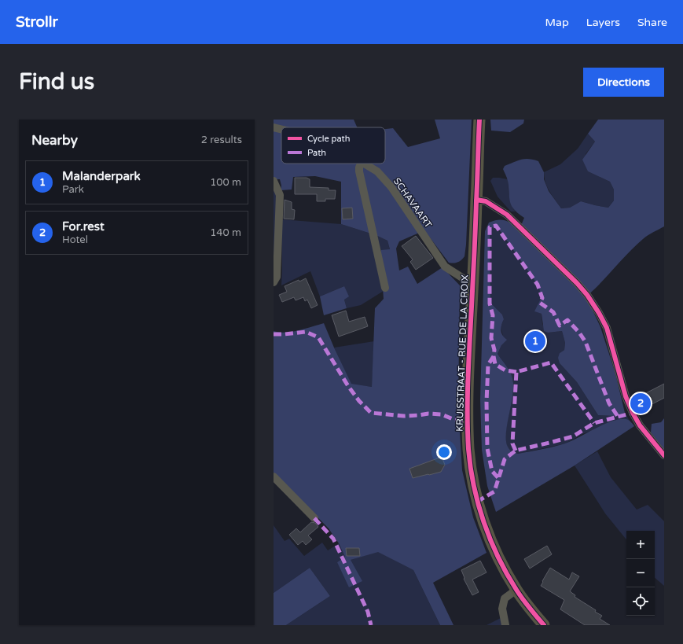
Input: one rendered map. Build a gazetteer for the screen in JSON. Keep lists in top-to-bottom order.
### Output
{
  "streets": {
    "main road": ["KRUISSTRAAT - RUE DE LA CROIX"],
    "street": ["SCHAVAART"]
  },
  "crossings": [
    ["SCHAVAART", "KRUISSTRAAT - RUE DE LA CROIX"]
  ],
  "legend": ["Cycle path", "Path"],
  "page": {
    "header": "Strollr",
    "nav": ["Map", "Layers", "Share"],
    "buttons": "Directions",
    "title": "Find us",
    "heading": ["Nearby", "2 results"],
    "list": [
      {
        "mark": "1",
        "name": "Malanderpark",
        "note": "Park",
        "value": "100 m"
      },
      {
        "mark": "2",
        "name": "For.rest",
        "note": "Hotel",
        "value": "140 m"
      }
    ],
    "pins": ["1", "2"],
    "map_buttons": ["+", "−"]
  }
}
